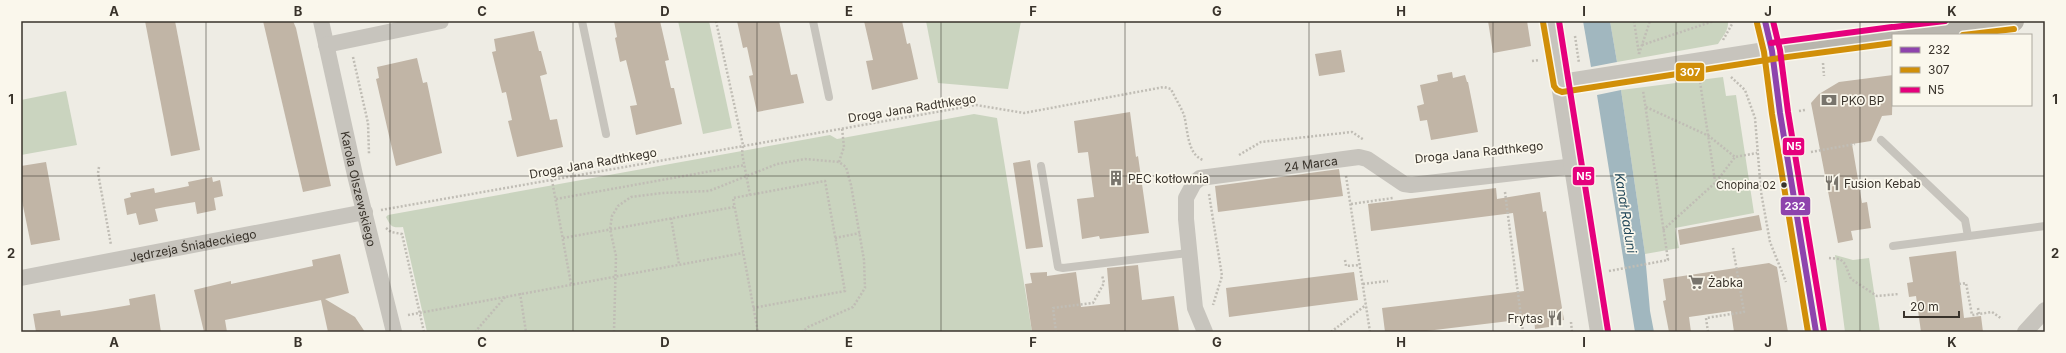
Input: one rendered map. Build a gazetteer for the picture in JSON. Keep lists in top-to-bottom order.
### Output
{
  "streets": {
    "street": ["24 Marca", "Karola Olszewskiego", "Jędrzeja Śniadeckiego"],
    "path": ["Droga Jana Radthkego"]
  },
  "crossings": [
    ["Droga Jana Radthkego", "24 Marca"],
    ["Droga Jana Radthkego", "Karola Olszewskiego"],
    ["Droga Jana Radthkego", "Jędrzeja Śniadeckiego"],
    ["Karola Olszewskiego", "Jędrzeja Śniadeckiego"]
  ],
  "water": ["Kanał Raduni"],
  "places": {
    "bank": ["PKO BP"],
    "building": ["PEC kotłownia"],
    "restaurant": ["Fusion Kebab", "Frytas"],
    "other": ["Chopina 02"],
    "supermarket": ["Żabka"]
  },
  "lines": ["transit line 232", "transit line N5", "transit line 307"],
  "legend": ["232", "307", "N5"],
  "scale_bar": "20 m",
  "grid": {
    "columns": [
      "A",
      "B",
      "C",
      "D",
      "E",
      "F",
      "G",
      "H",
      "I",
      "J",
      "K"
    ],
    "rows": ["1", "2"]
  }
}
